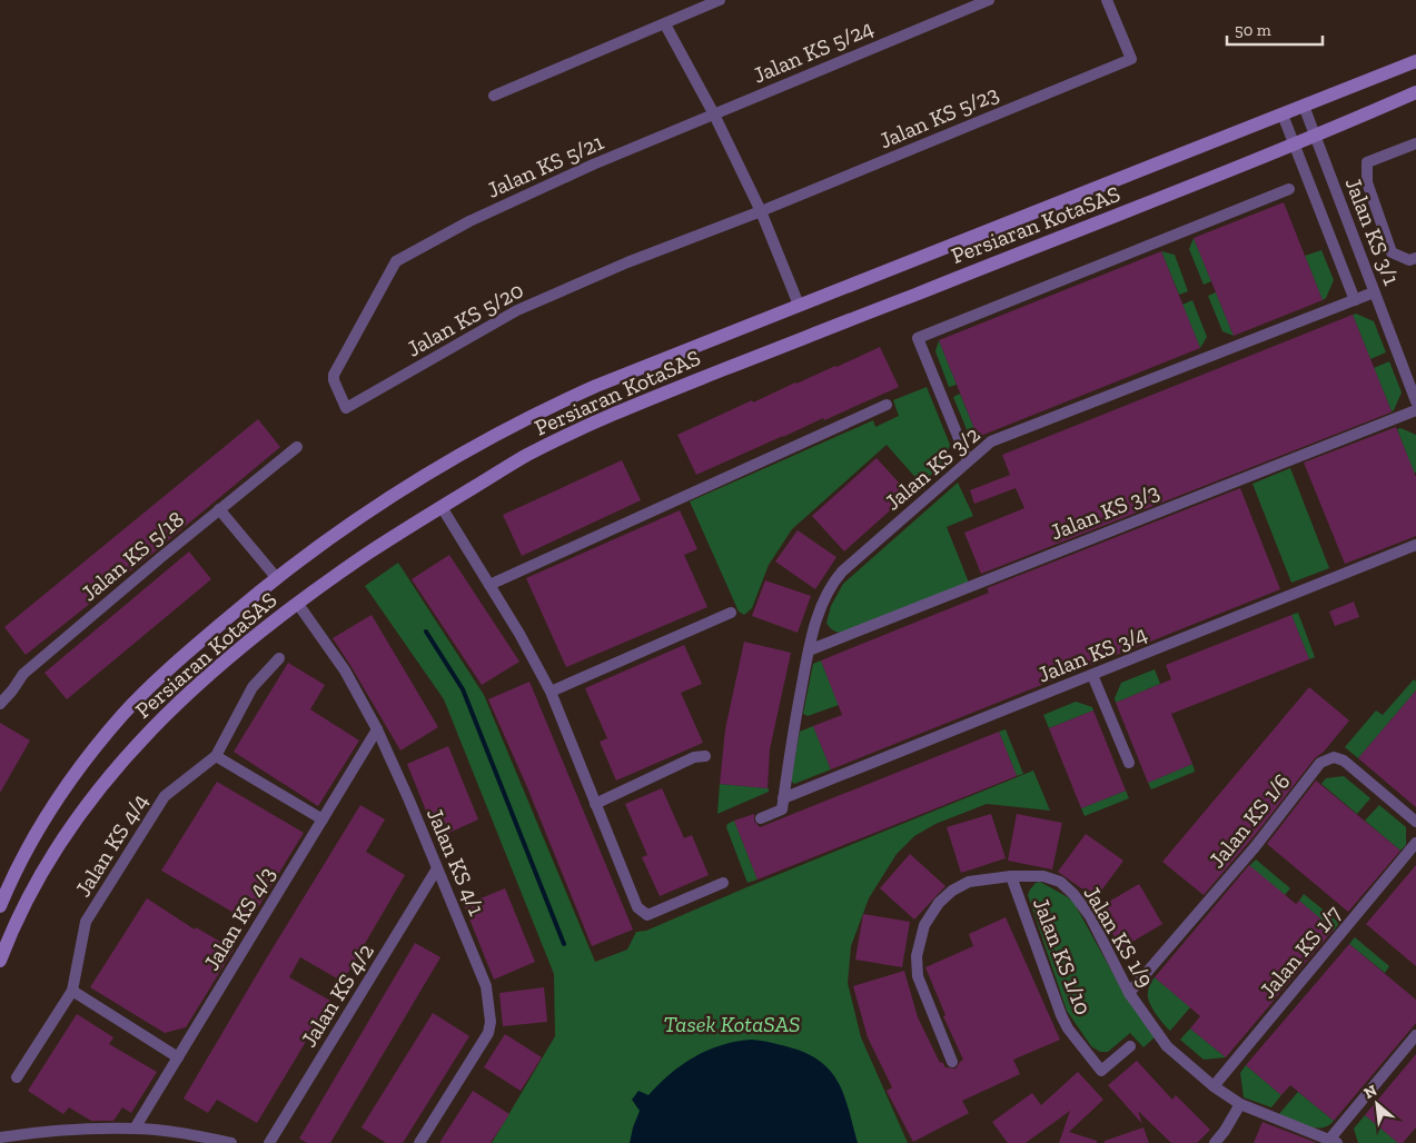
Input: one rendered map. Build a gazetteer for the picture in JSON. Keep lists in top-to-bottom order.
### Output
{
  "streets": {
    "street": [
      "Jalan KS 5/24",
      "Jalan KS 5/23",
      "Jalan KS 5/21",
      "Persiaran KotaSAS",
      "Jalan KS 3/1",
      "Jalan KS 5/20",
      "Jalan KS 3/2",
      "Jalan KS 3/3",
      "Jalan KS 5/18",
      "Jalan KS 3/4",
      "Jalan KS 1/6",
      "Jalan KS 4/4",
      "Jalan KS 4/1",
      "Jalan KS 4/3",
      "Jalan KS 1/9",
      "Jalan KS 1/7",
      "Jalan KS 1/10",
      "Jalan KS 4/2"
    ]
  },
  "crossings": [
    ["Jalan KS 5/24", "Jalan KS 5/21"],
    ["Jalan KS 5/23", "Jalan KS 5/20"],
    ["Jalan KS 5/21", "Jalan KS 5/20"],
    ["Persiaran KotaSAS", "Jalan KS 3/1"],
    ["Persiaran KotaSAS", "Jalan KS 4/1"],
    ["Jalan KS 3/1", "Jalan KS 3/2"],
    ["Jalan KS 3/2", "Jalan KS 3/3"],
    ["Jalan KS 3/2", "Jalan KS 3/4"],
    ["Jalan KS 1/6", "Jalan KS 1/9"],
    ["Jalan KS 4/1", "Jalan KS 4/3"],
    ["Jalan KS 4/1", "Jalan KS 4/2"],
    ["Jalan KS 1/9", "Jalan KS 1/7"],
    ["Jalan KS 1/9", "Jalan KS 1/10"]
  ],
  "parks": ["Tasek KotaSAS"],
  "scale_bar": "50 m",
  "north": "top left"
}
